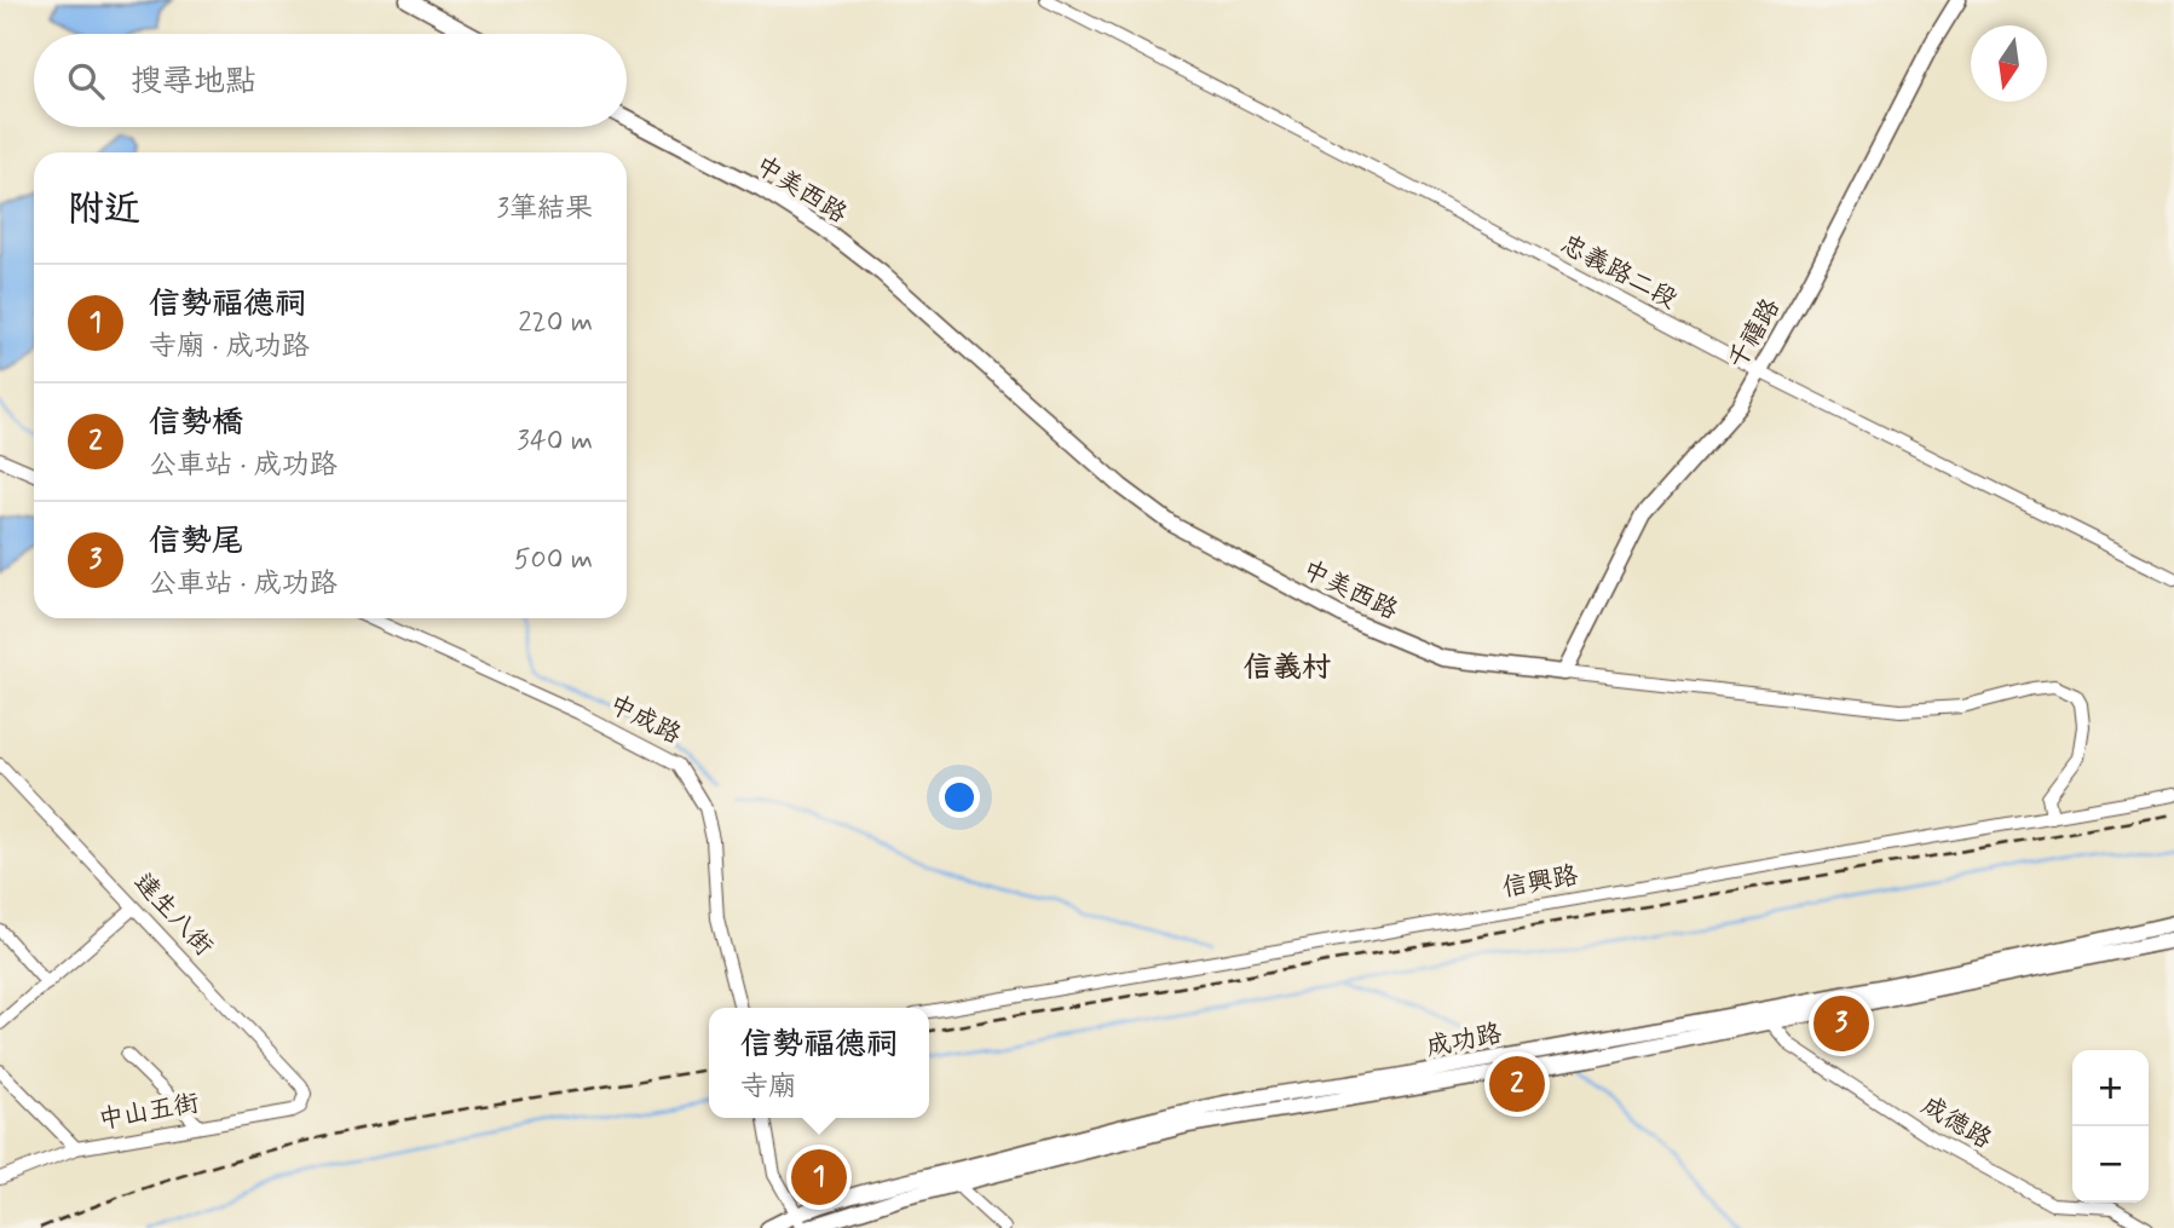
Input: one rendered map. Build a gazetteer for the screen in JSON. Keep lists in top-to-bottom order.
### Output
{
  "streets": {
    "street": [
      "中美西路",
      "忠義路二段",
      "千禧路",
      "中成路",
      "信興路",
      "達生八街",
      "成功路",
      "中山五街",
      "成德路"
    ]
  },
  "crossings": [
    ["中美西路", "千禧路"],
    ["中美西路", "信興路"],
    ["忠義路二段", "千禧路"],
    ["達生八街", "中山五街"],
    ["成功路", "成德路"]
  ],
  "districts": ["信義村"],
  "north": "bottom",
  "page": {
    "search": "搜尋地點",
    "heading": ["附近", "3筆結果"],
    "list": [
      {
        "mark": "1",
        "name": "信勢福德祠",
        "note": "寺廟 · 成功路",
        "value": "220 m"
      },
      {
        "mark": "2",
        "name": "信勢橋",
        "note": "公車站 · 成功路",
        "value": "340 m"
      },
      {
        "mark": "3",
        "name": "信勢尾",
        "note": "公車站 · 成功路",
        "value": "500 m"
      }
    ],
    "pins": ["3", "2", "1"],
    "popup": ["信勢福德祠", "寺廟"],
    "map_buttons": ["+", "−"]
  }
}
